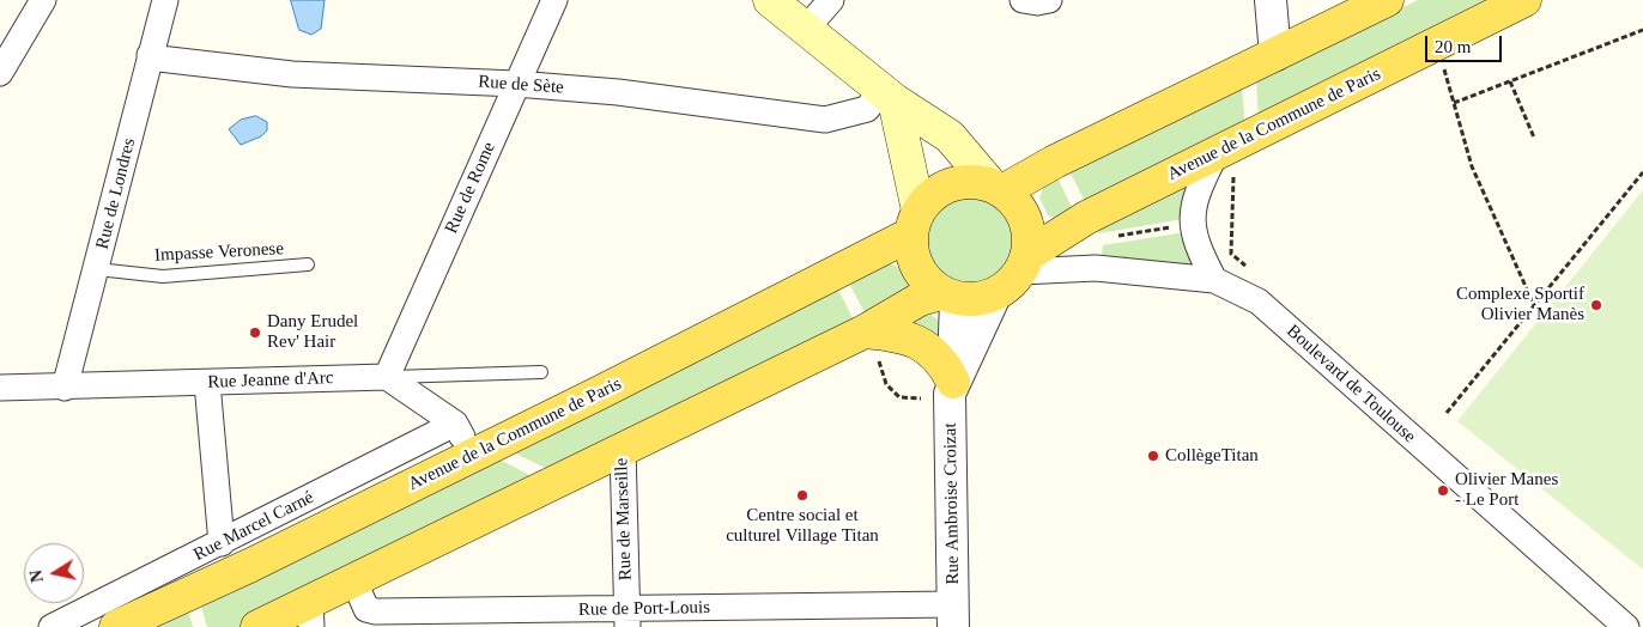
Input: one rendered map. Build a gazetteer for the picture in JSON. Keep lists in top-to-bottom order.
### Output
{
  "streets": {
    "main road": ["Avenue de la Commune de Paris"],
    "street": [
      "Rue de Sète",
      "Rue de Rome",
      "Rue de Londres",
      "Rue Jeanne d'Arc",
      "Boulevard de Toulouse",
      "Rue Ambroise Croizat",
      "Rue de Marseille",
      "Rue Marcel Carné",
      "Rue de Port-Louis"
    ],
    "lane": ["Impasse Veronese"]
  },
  "crossings": [
    ["Rue de Sète", "Rue de Rome"],
    ["Rue de Sète", "Rue de Londres"],
    ["Avenue de la Commune de Paris", "Boulevard de Toulouse"],
    ["Avenue de la Commune de Paris", "Rue Ambroise Croizat"],
    ["Rue de Rome", "Rue Jeanne d'Arc"],
    ["Rue de Londres", "Impasse Veronese"],
    ["Rue de Londres", "Rue Jeanne d'Arc"],
    ["Boulevard de Toulouse", "Rue Ambroise Croizat"],
    ["Rue Ambroise Croizat", "Rue de Port-Louis"],
    ["Rue de Marseille", "Rue de Port-Louis"]
  ],
  "places": [
    "Complexe Sportif Olivier Manès",
    "Dany Erudel Rev' Hair",
    "CollègeTitan",
    "Olivier Manes - Le Port",
    "Centre social et culturel Village Titan"
  ],
  "scale_bar": "20 m",
  "north": "left"
}
